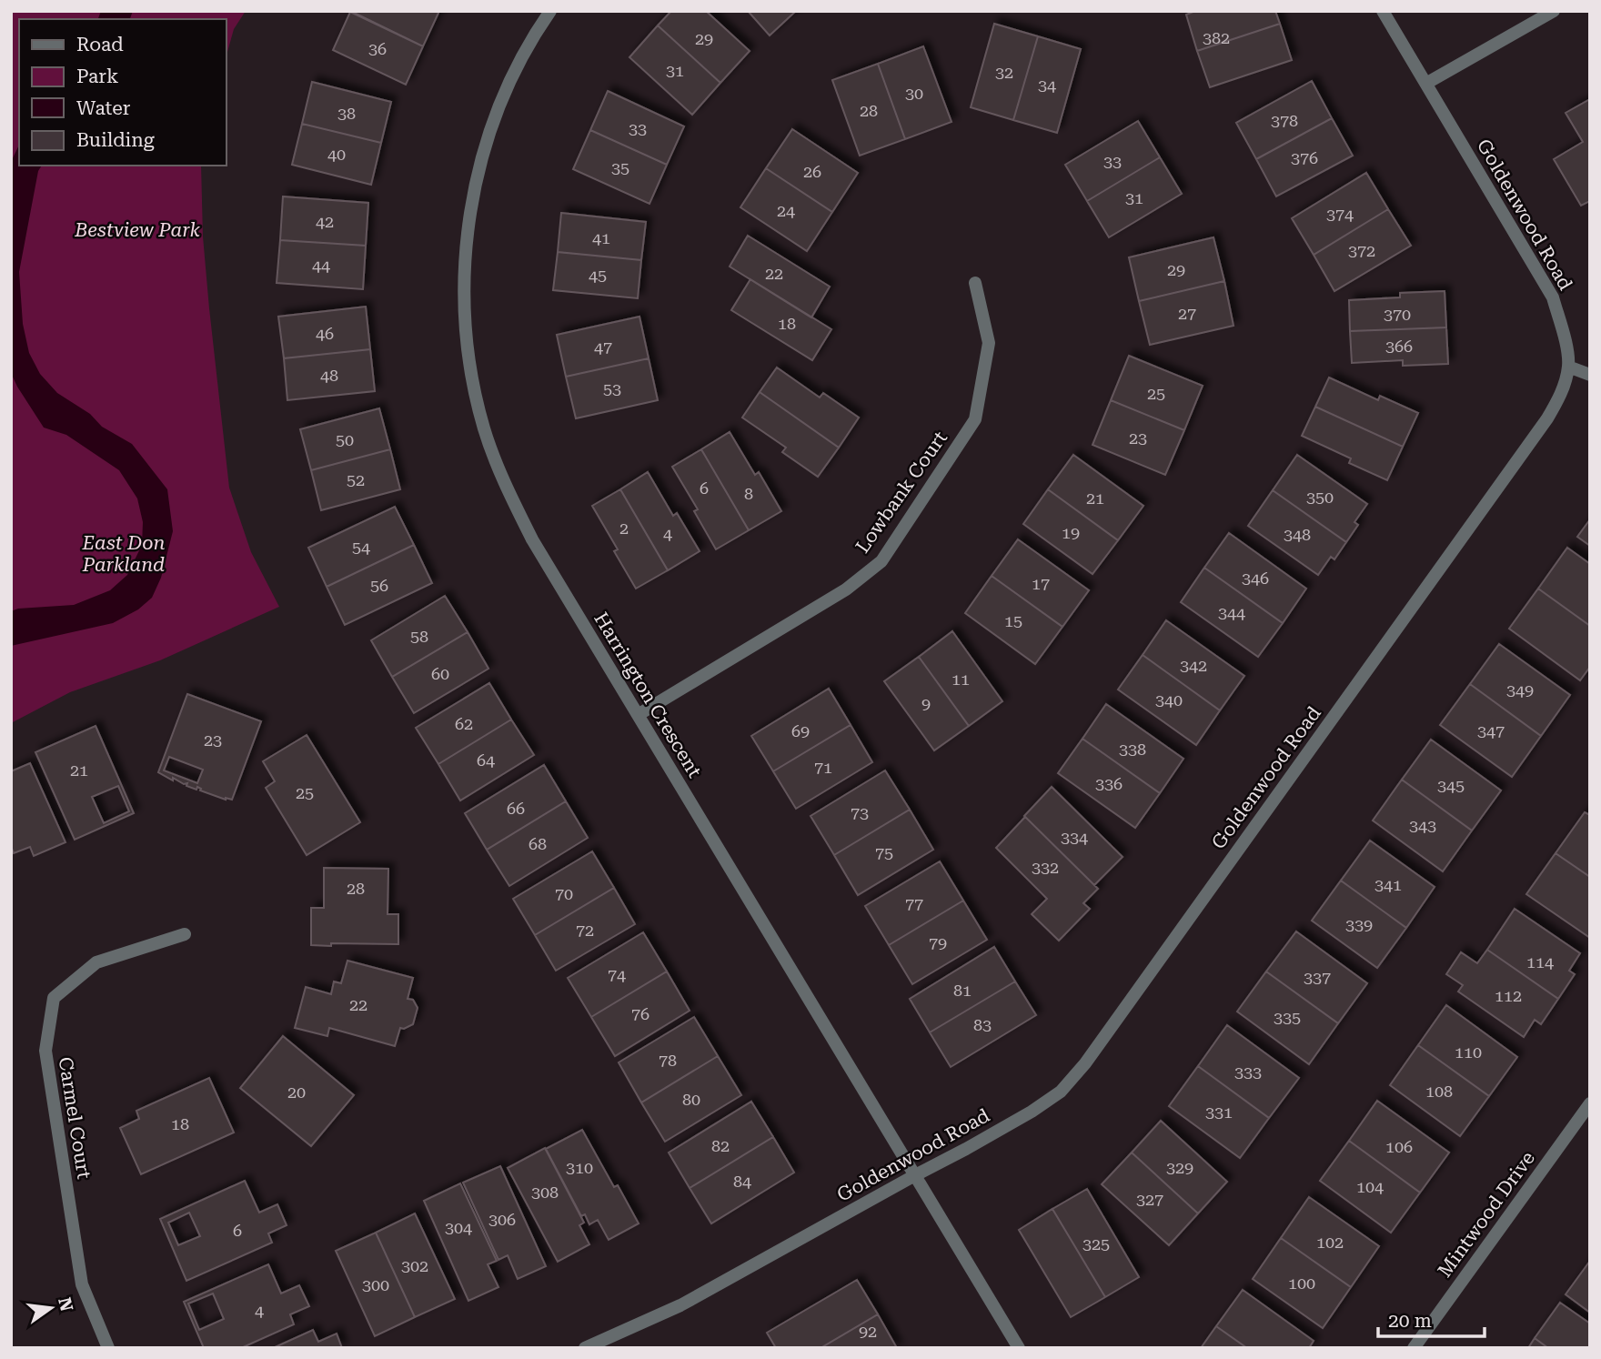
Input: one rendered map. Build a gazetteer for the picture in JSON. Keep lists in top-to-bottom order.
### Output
{
  "streets": {
    "street": [
      "Goldenwood Road",
      "Lowbank Court",
      "Harrington Crescent",
      "Carmel Court",
      "Mintwood Drive"
    ]
  },
  "crossings": [
    ["Goldenwood Road", "Harrington Crescent"],
    ["Lowbank Court", "Harrington Crescent"]
  ],
  "parks": ["Bestview Park", "East Don Parkland"],
  "house_numbers": [
    "382",
    "29",
    "36",
    "31",
    "32",
    "34",
    "30",
    "28",
    "38",
    "378",
    "33",
    "40",
    "376",
    "33",
    "35",
    "26",
    "31",
    "24",
    "374",
    "42",
    "41",
    "372",
    "44",
    "29",
    "22",
    "45",
    "27",
    "370",
    "18",
    "46",
    "366",
    "47",
    "48",
    "53",
    "25",
    "23",
    "50",
    "52",
    "6",
    "8",
    "350",
    "21",
    "2",
    "19",
    "4",
    "348",
    "54",
    "346",
    "17",
    "56",
    "344",
    "15",
    "58",
    "342",
    "60",
    "11",
    "349",
    "340",
    "9",
    "62",
    "69",
    "347",
    "23",
    "338",
    "64",
    "71",
    "21",
    "336",
    "345",
    "25",
    "66",
    "73",
    "343",
    "334",
    "68",
    "75",
    "332",
    "341",
    "28",
    "70",
    "77",
    "339",
    "72",
    "79",
    "114",
    "74",
    "337",
    "81",
    "112",
    "22",
    "76",
    "335",
    "83",
    "110",
    "78",
    "333",
    "108",
    "20",
    "80",
    "331",
    "18",
    "82",
    "106",
    "310",
    "329",
    "84",
    "104",
    "308",
    "327",
    "306",
    "304",
    "6",
    "102",
    "325",
    "302",
    "100",
    "300",
    "4",
    "92"
  ],
  "legend": [
    "Road",
    "Park",
    "Water",
    "Building"
  ],
  "scale_bar": "20 m",
  "north": "right"
}
